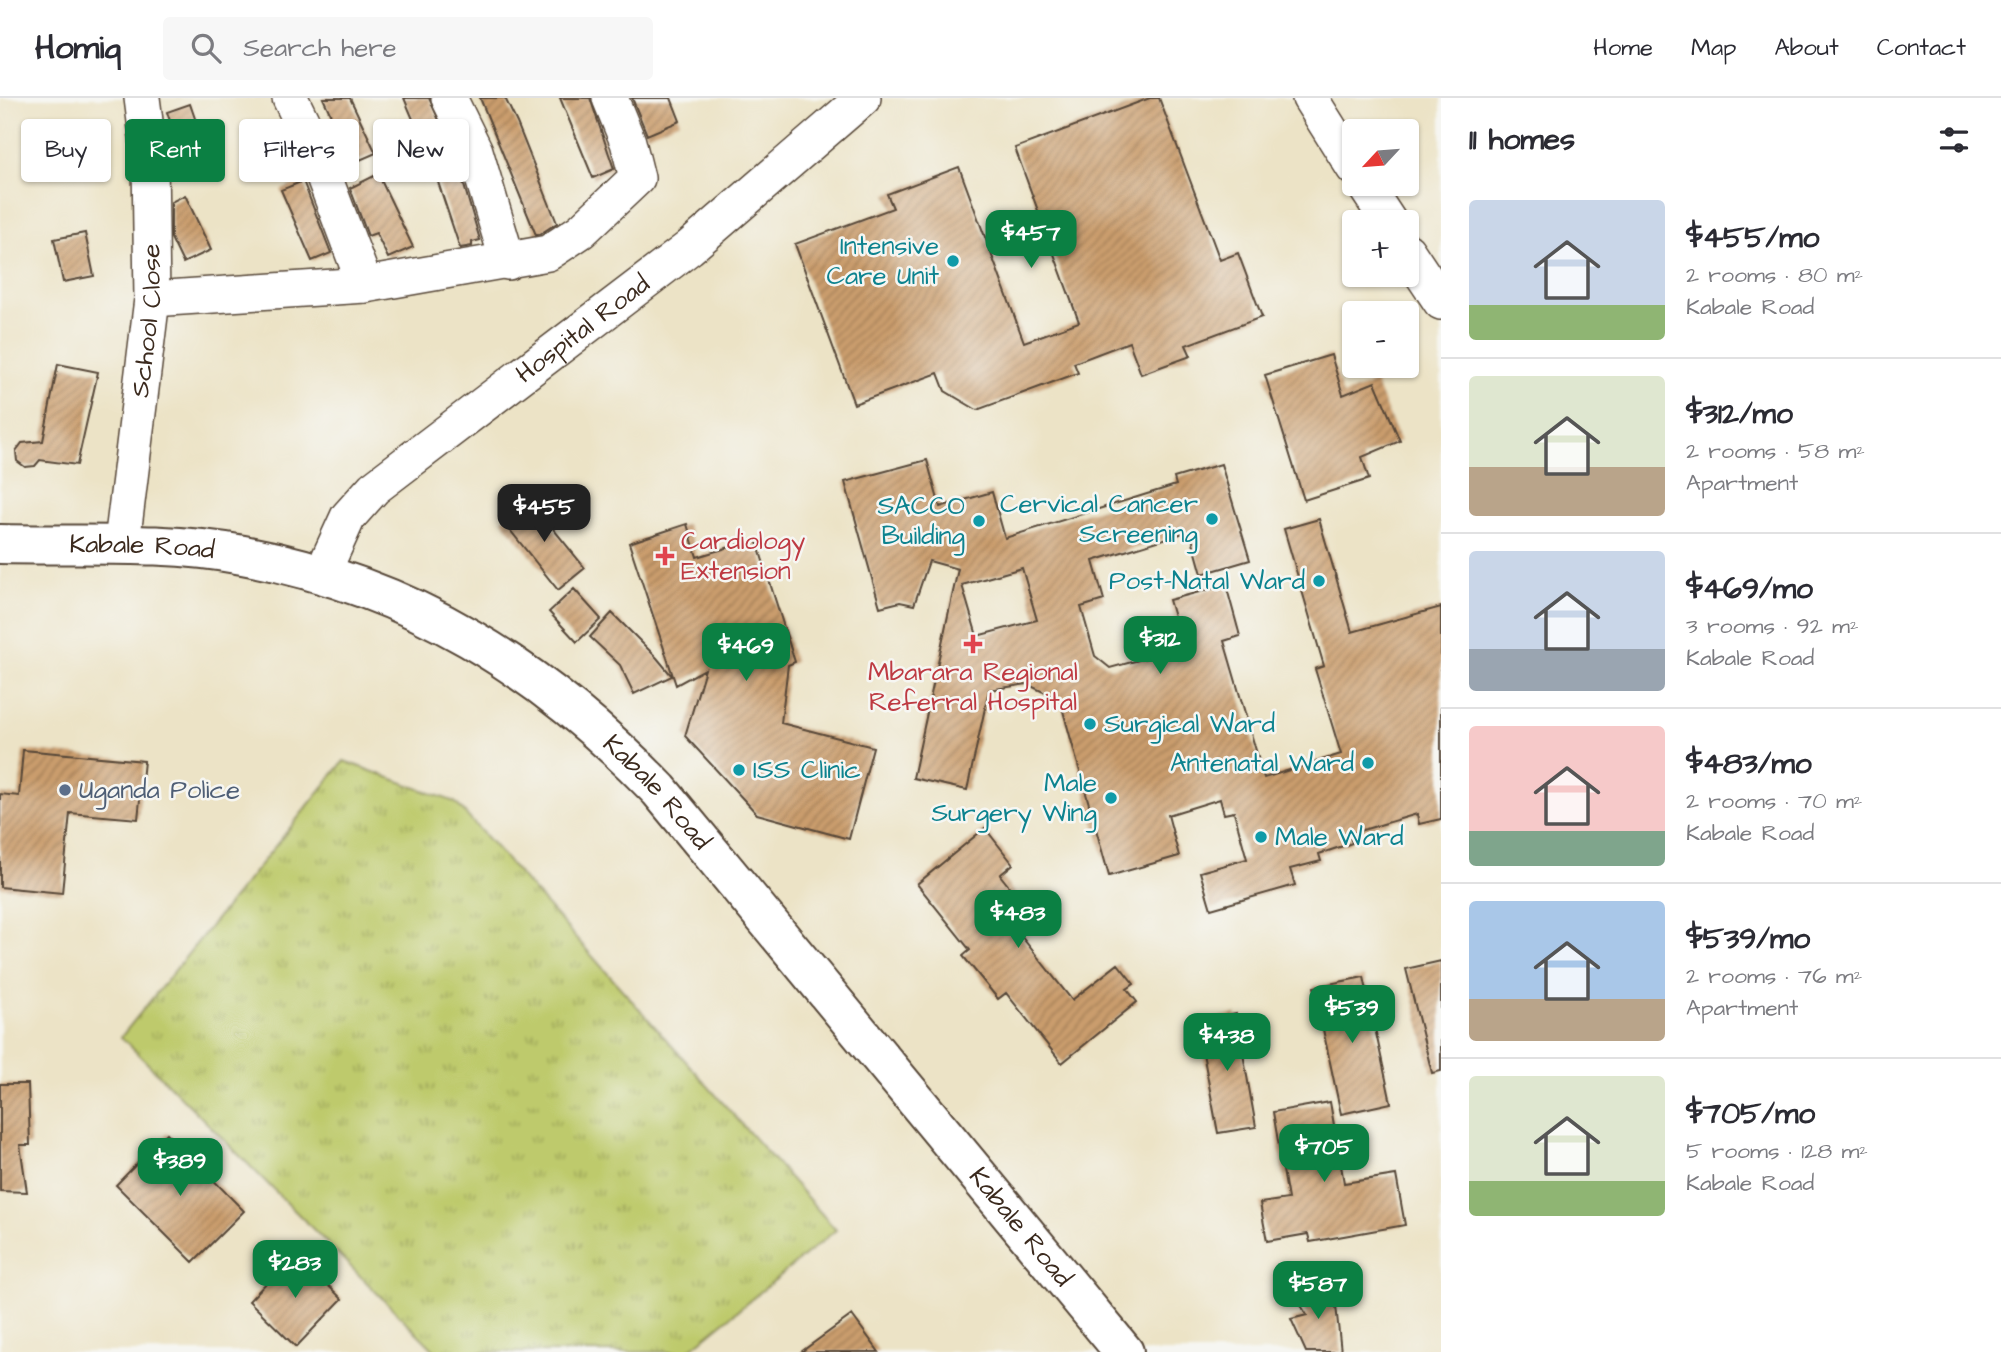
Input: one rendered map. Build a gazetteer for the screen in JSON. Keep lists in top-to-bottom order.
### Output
{
  "streets": {
    "main road": ["Kabale Road"],
    "street": ["School Close", "Hospital Road"]
  },
  "crossings": [
    ["School Close", "Kabale Road"],
    ["Hospital Road", "Kabale Road"]
  ],
  "places": {
    "other": [
      "Intensive Care Unit",
      "Cervical Cancer Screening",
      "SACCO Building",
      "Post-Natal Ward",
      "Surgical Ward",
      "Antenatal Ward",
      "ISS Clinic",
      "Uganda Police",
      "Male Surgery Wing",
      "Male Ward"
    ],
    "health": ["Cardiology Extension", "Mbarara Regional Referral Hospital"]
  },
  "north": "bottom left",
  "page": {
    "header": "Homiq",
    "search": "Search here",
    "nav": [
      "Home",
      "Map",
      "About",
      "Contact"
    ],
    "heading": "11 homes",
    "map_buttons": ["+", "−"],
    "chip": [
      "Buy",
      "Rent",
      "Filters",
      "New"
    ],
    "list": [
      {
        "name": "$455/mo",
        "note": "2 rooms · 80 m² · Kabale Road"
      },
      {
        "name": "$312/mo",
        "note": "2 rooms · 58 m² · Apartment"
      },
      {
        "name": "$469/mo",
        "note": "3 rooms · 92 m² · Kabale Road"
      },
      {
        "name": "$483/mo",
        "note": "2 rooms · 70 m² · Kabale Road"
      },
      {
        "name": "$539/mo",
        "note": "2 rooms · 76 m² · Apartment"
      },
      {
        "name": "$705/mo",
        "note": "5 rooms · 128 m² · Kabale Road"
      }
    ],
    "price": [
      "$457",
      "$455",
      "$312",
      "$469",
      "$483",
      "$539",
      "$438",
      "$705",
      "$389",
      "$283",
      "$587"
    ]
  }
}
